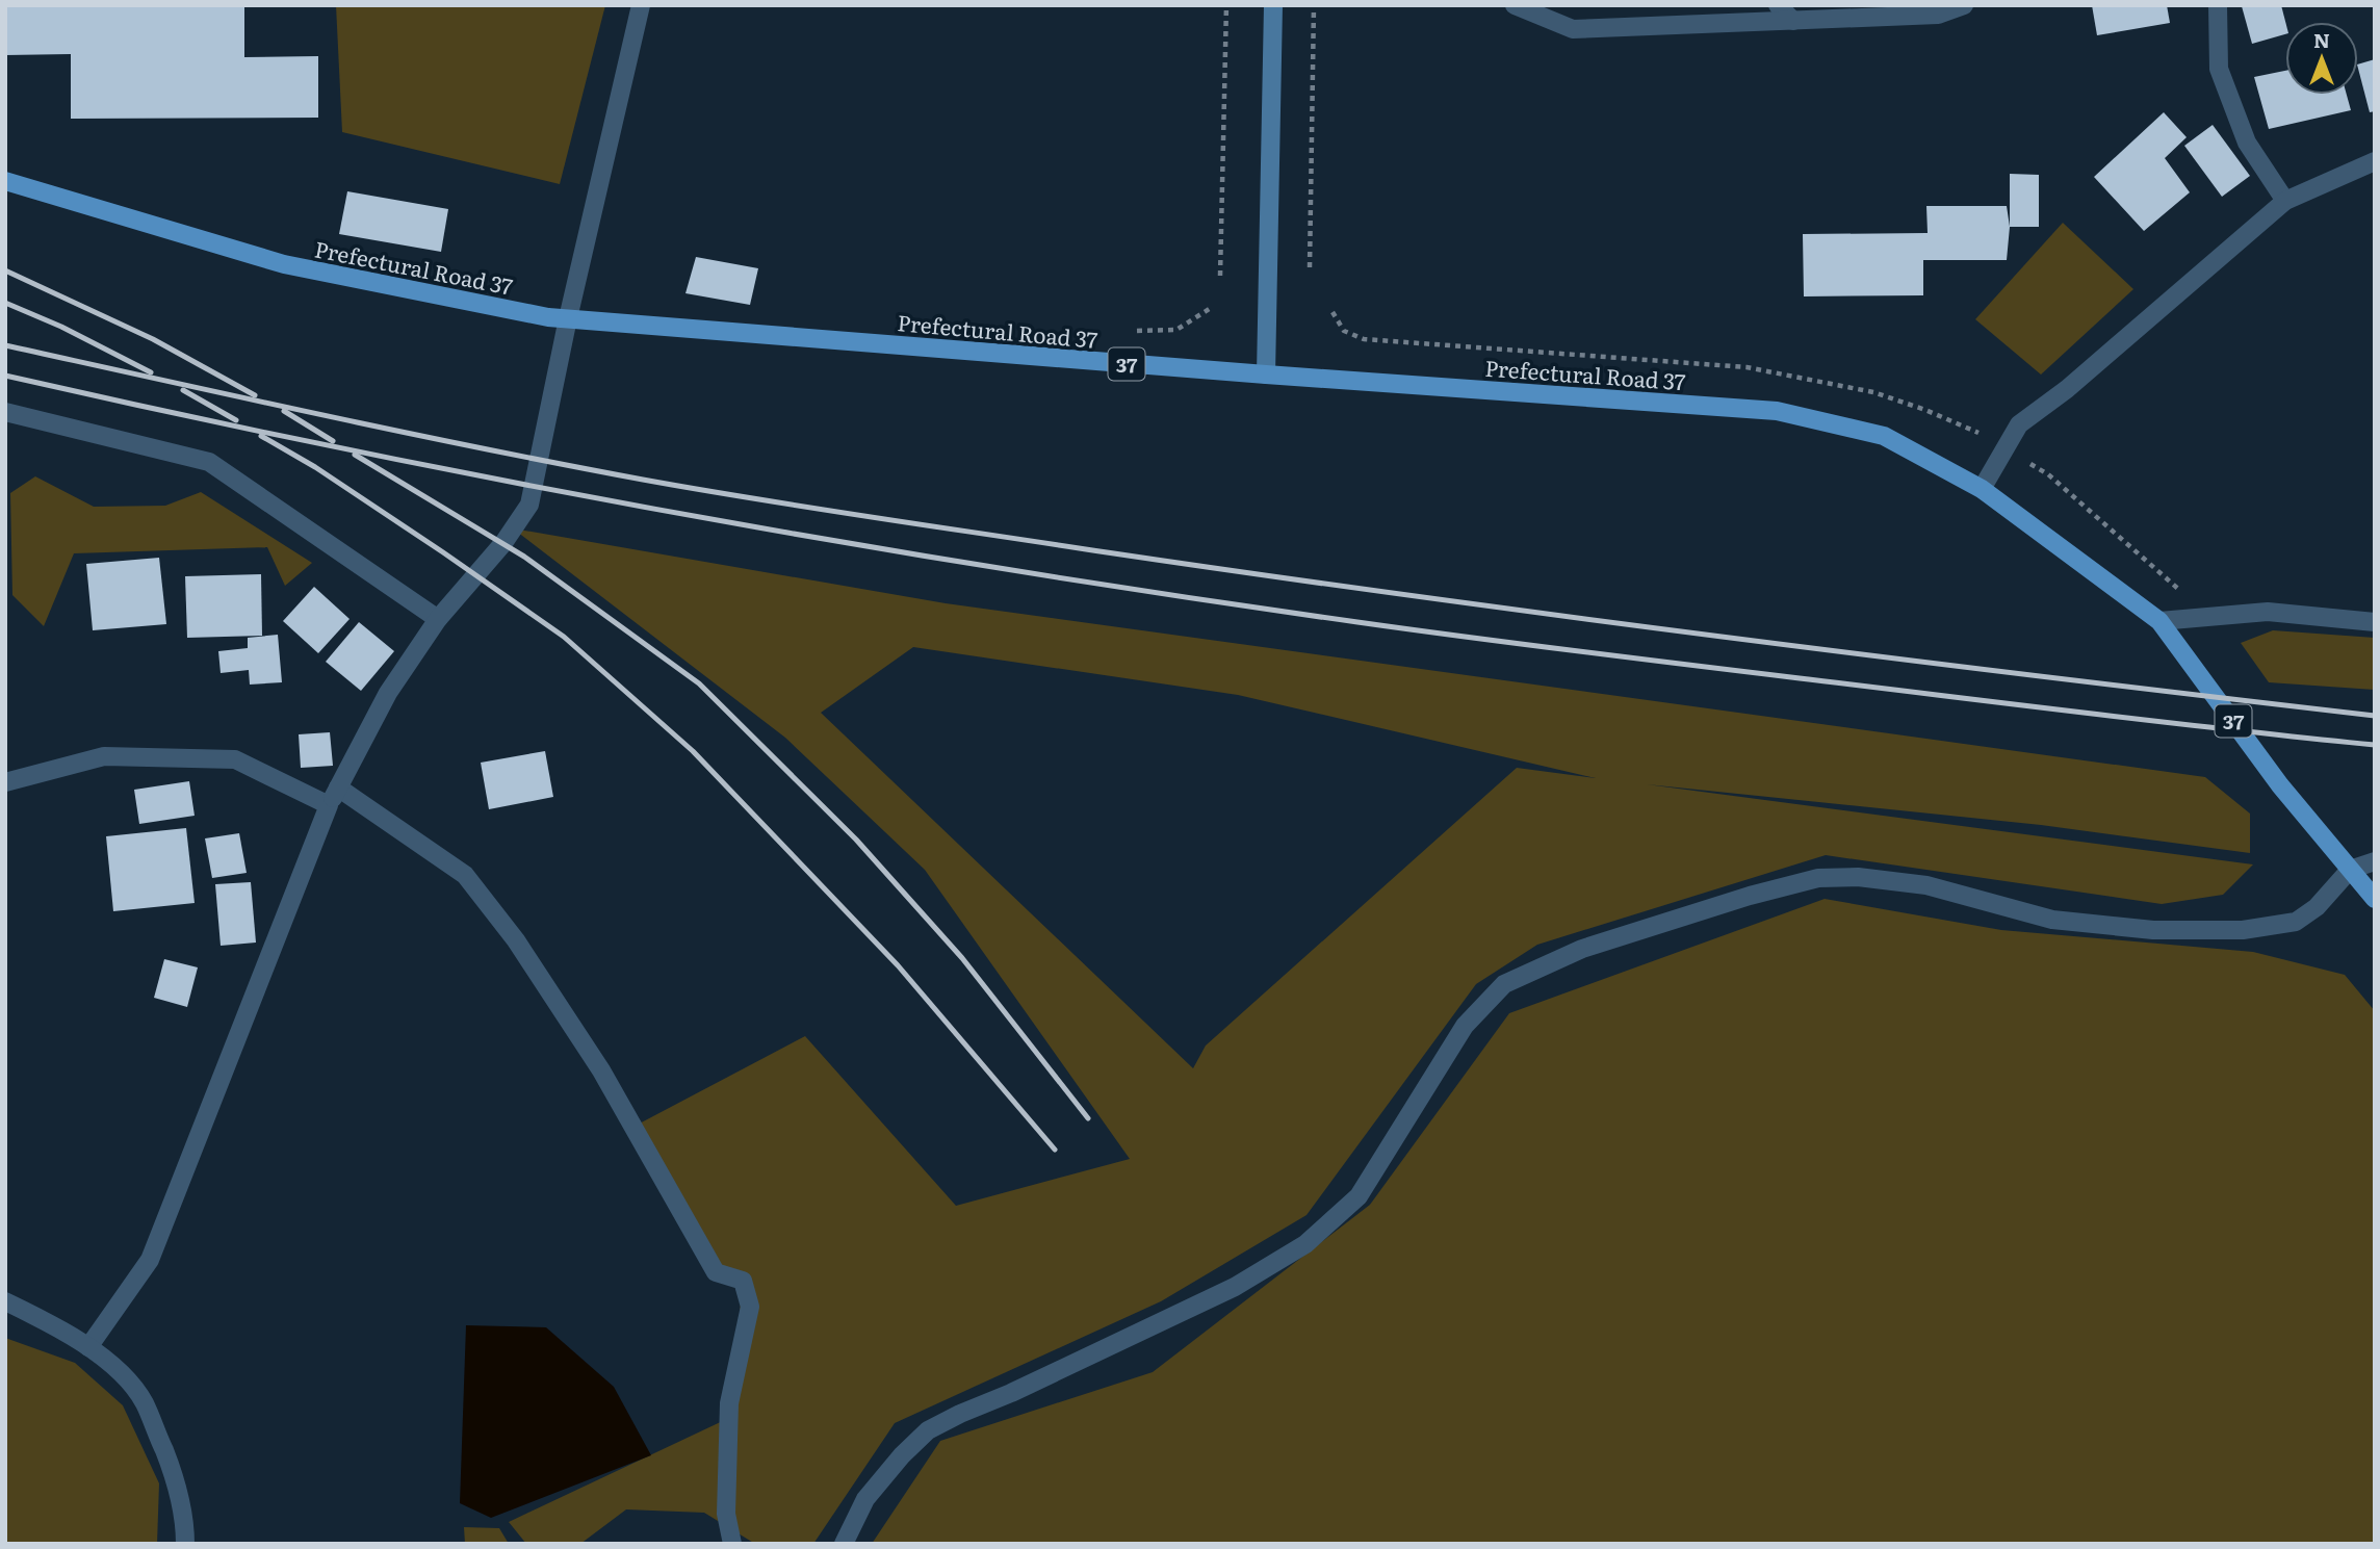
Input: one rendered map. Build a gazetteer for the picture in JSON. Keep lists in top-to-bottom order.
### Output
{
  "streets": {
    "main road": ["Prefectural Road 37", "37"]
  },
  "crossings": [
    ["Prefectural Road 37", "37"]
  ],
  "north": "top"
}
